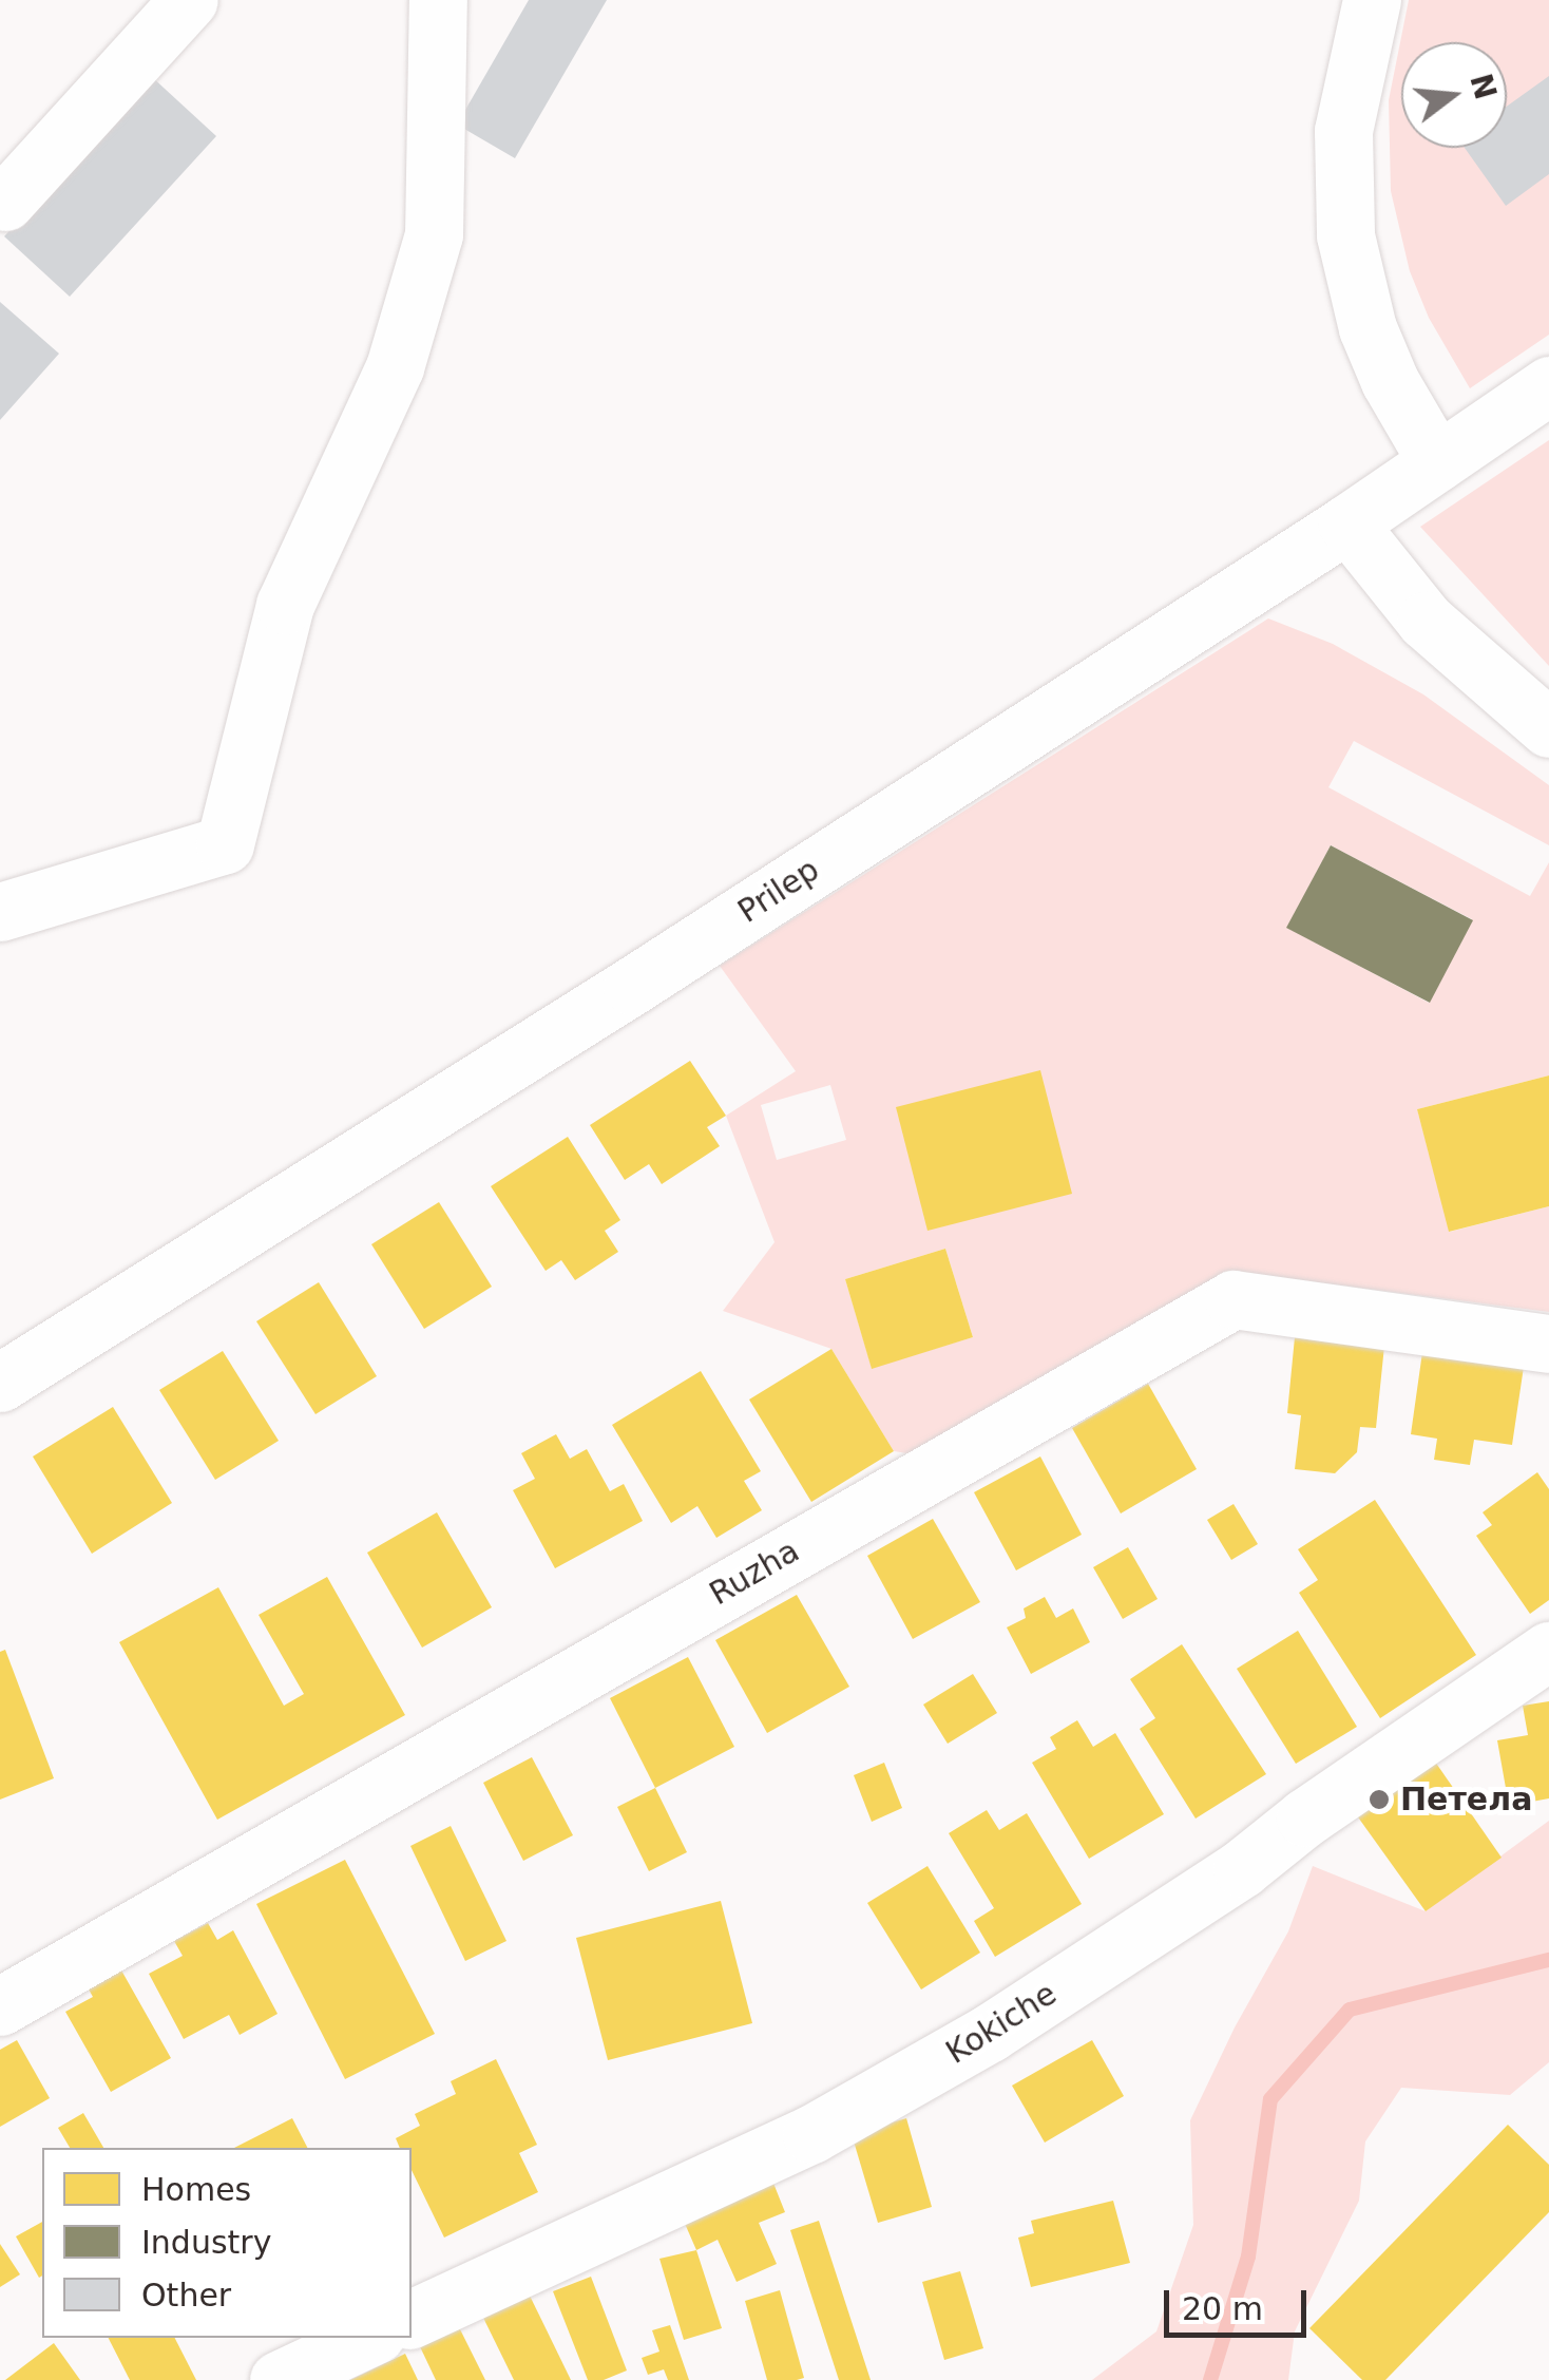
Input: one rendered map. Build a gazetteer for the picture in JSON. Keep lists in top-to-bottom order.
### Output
{
  "streets": {
    "street": ["Prilep", "Ruzha", "Kokiche"]
  },
  "places": ["Петела"],
  "legend": ["Homes", "Industry", "Other"],
  "scale_bar": "20 m",
  "north": "right"
}
